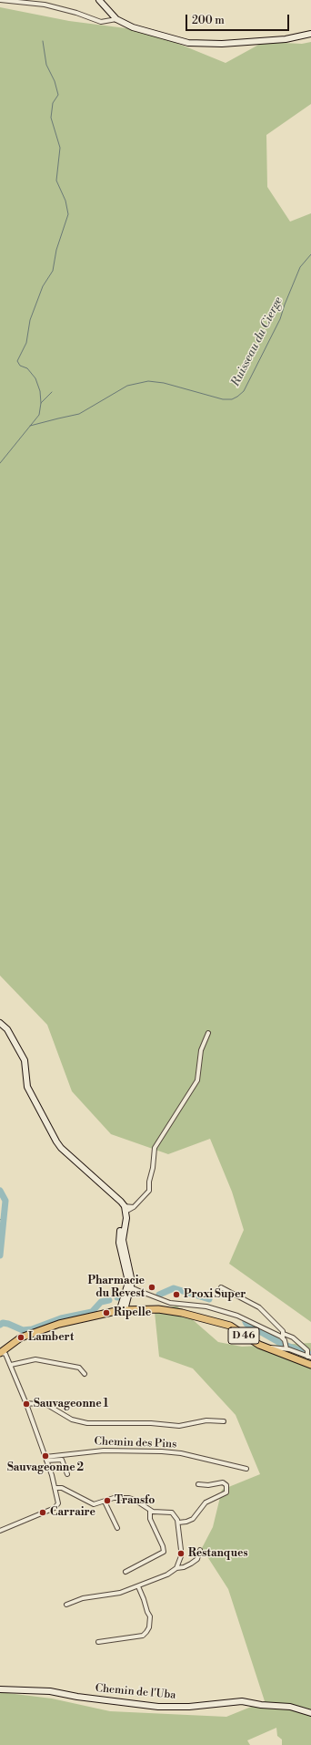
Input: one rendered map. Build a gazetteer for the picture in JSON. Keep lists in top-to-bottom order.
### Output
{
  "streets": {
    "main road": ["D 46"],
    "street": ["Chemin des Pins", "Chemin de l'Uba"]
  },
  "water": ["Ruisseau du Cierge"],
  "places": [
    "Pharmacie du Revest",
    "Proxi Super",
    "Ripelle",
    "Lambert",
    "Sauvageonne 1",
    "Sauvageonne 2",
    "Transfo",
    "Carraire",
    "Restanques"
  ],
  "scale_bar": "200 m"
}
